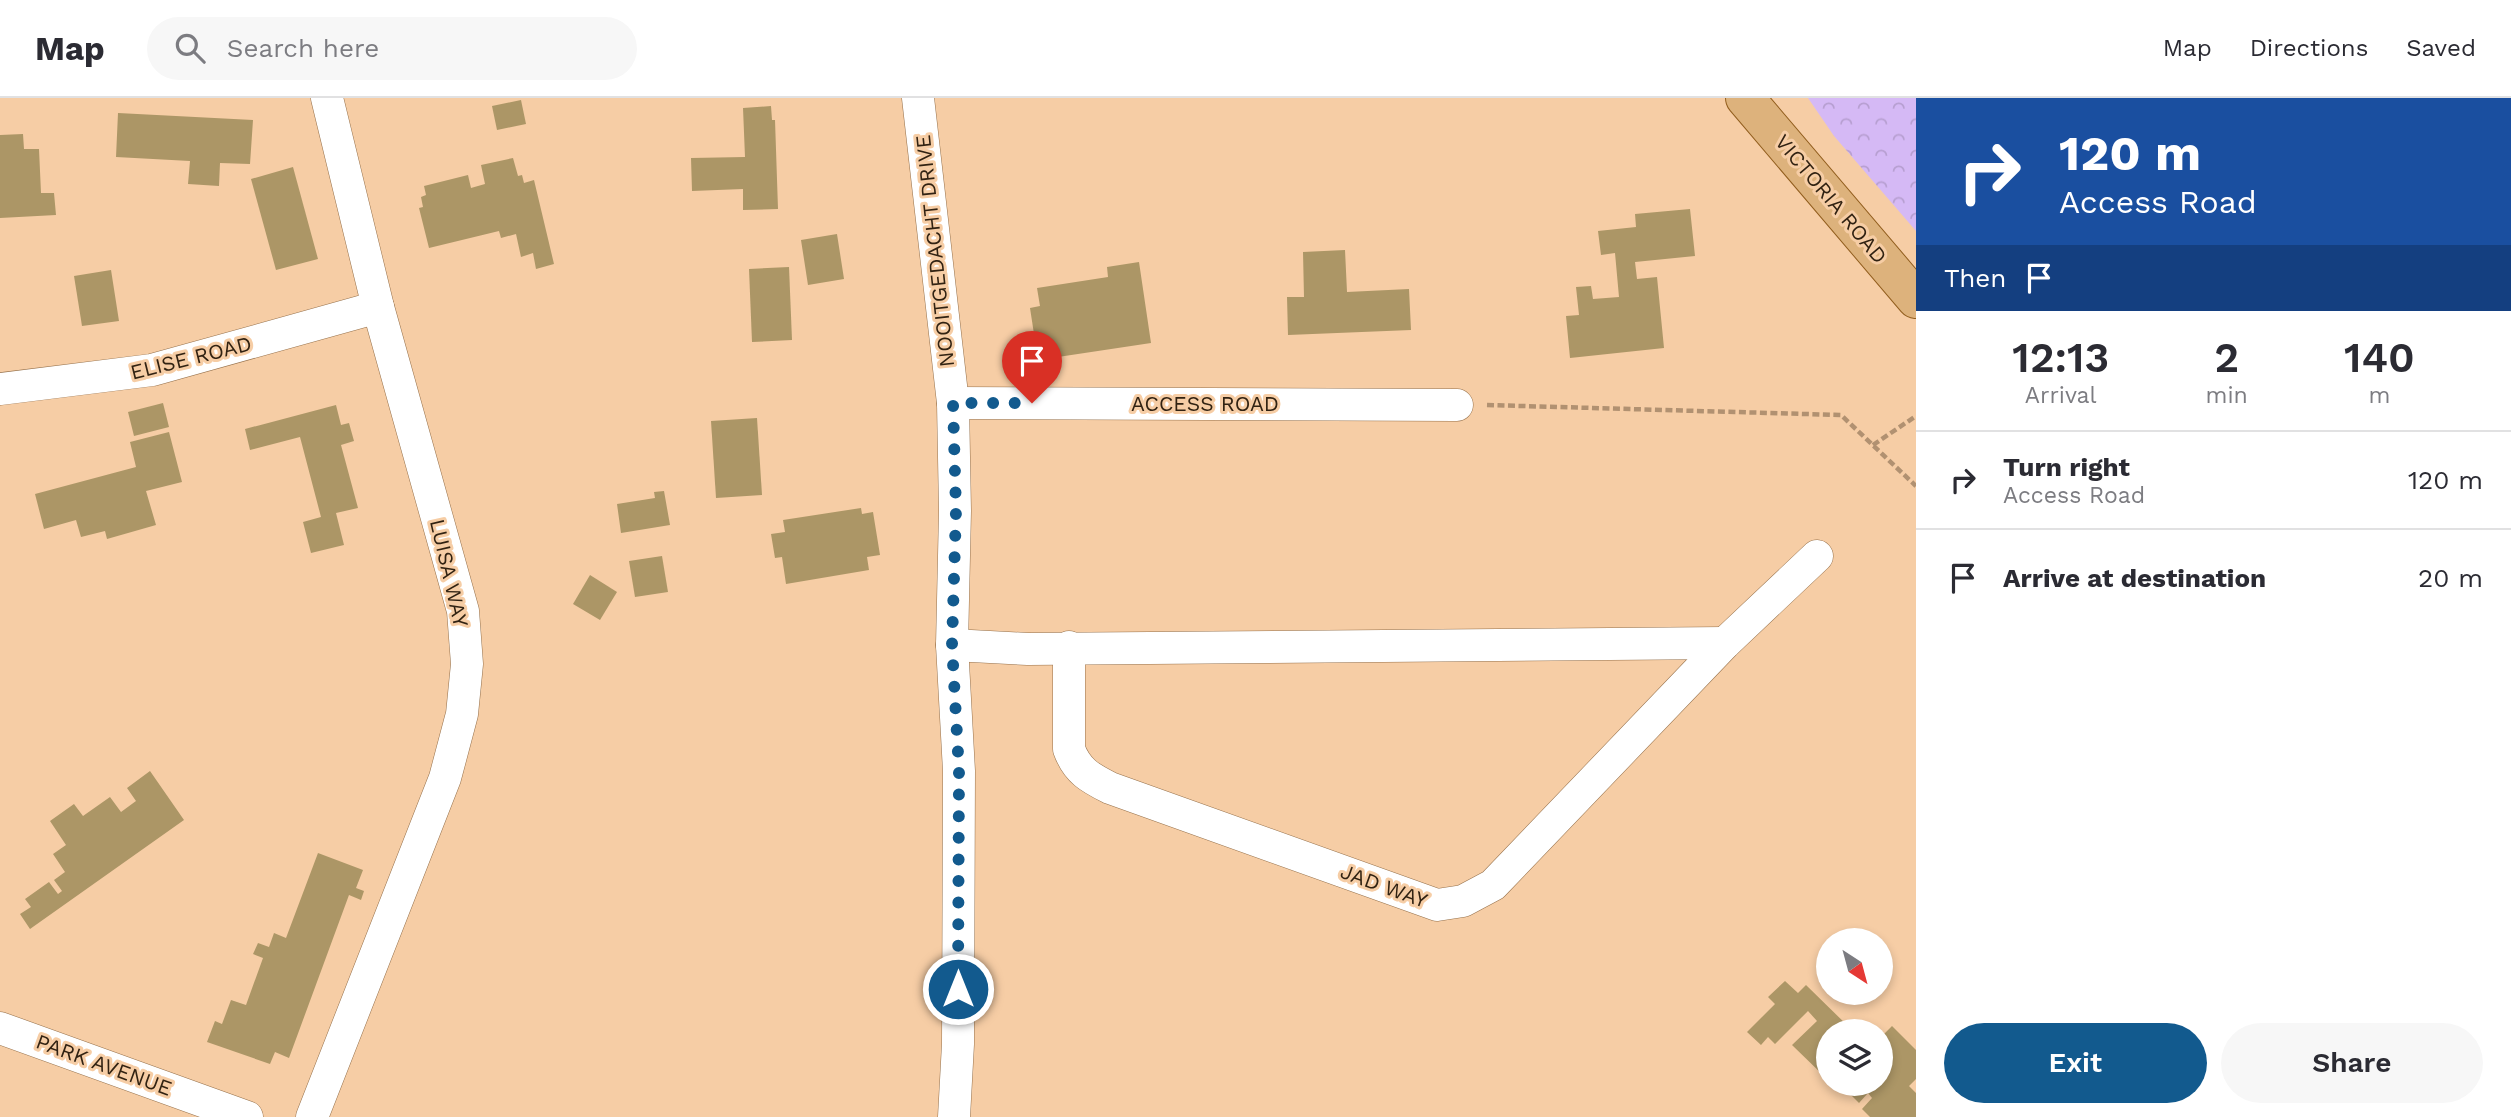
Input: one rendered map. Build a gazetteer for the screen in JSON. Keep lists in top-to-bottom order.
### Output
{
  "streets": {
    "main road": ["VICTORIA ROAD"],
    "street": [
      "NOOITGEDACHT DRIVE",
      "ELISE ROAD",
      "ACCESS ROAD",
      "LUISA WAY",
      "JAD WAY",
      "PARK AVENUE"
    ]
  },
  "crossings": [
    ["NOOITGEDACHT DRIVE", "ACCESS ROAD"],
    ["ELISE ROAD", "LUISA WAY"]
  ],
  "north": "bottom right",
  "page": {
    "header": "Map",
    "search": "Search here",
    "nav": ["Map", "Directions", "Saved"],
    "turn": ["120 m", "Access Road"],
    "then": "Then",
    "eta": [
      "12:13",
      "Arrival",
      "2",
      "min",
      "140",
      "m"
    ],
    "list": [
      {
        "name": "Turn right",
        "note": "Access Road",
        "value": "120 m"
      },
      {
        "name": "Arrive at destination",
        "value": "20 m"
      }
    ],
    "buttons": ["Exit", "Share"]
  }
}
